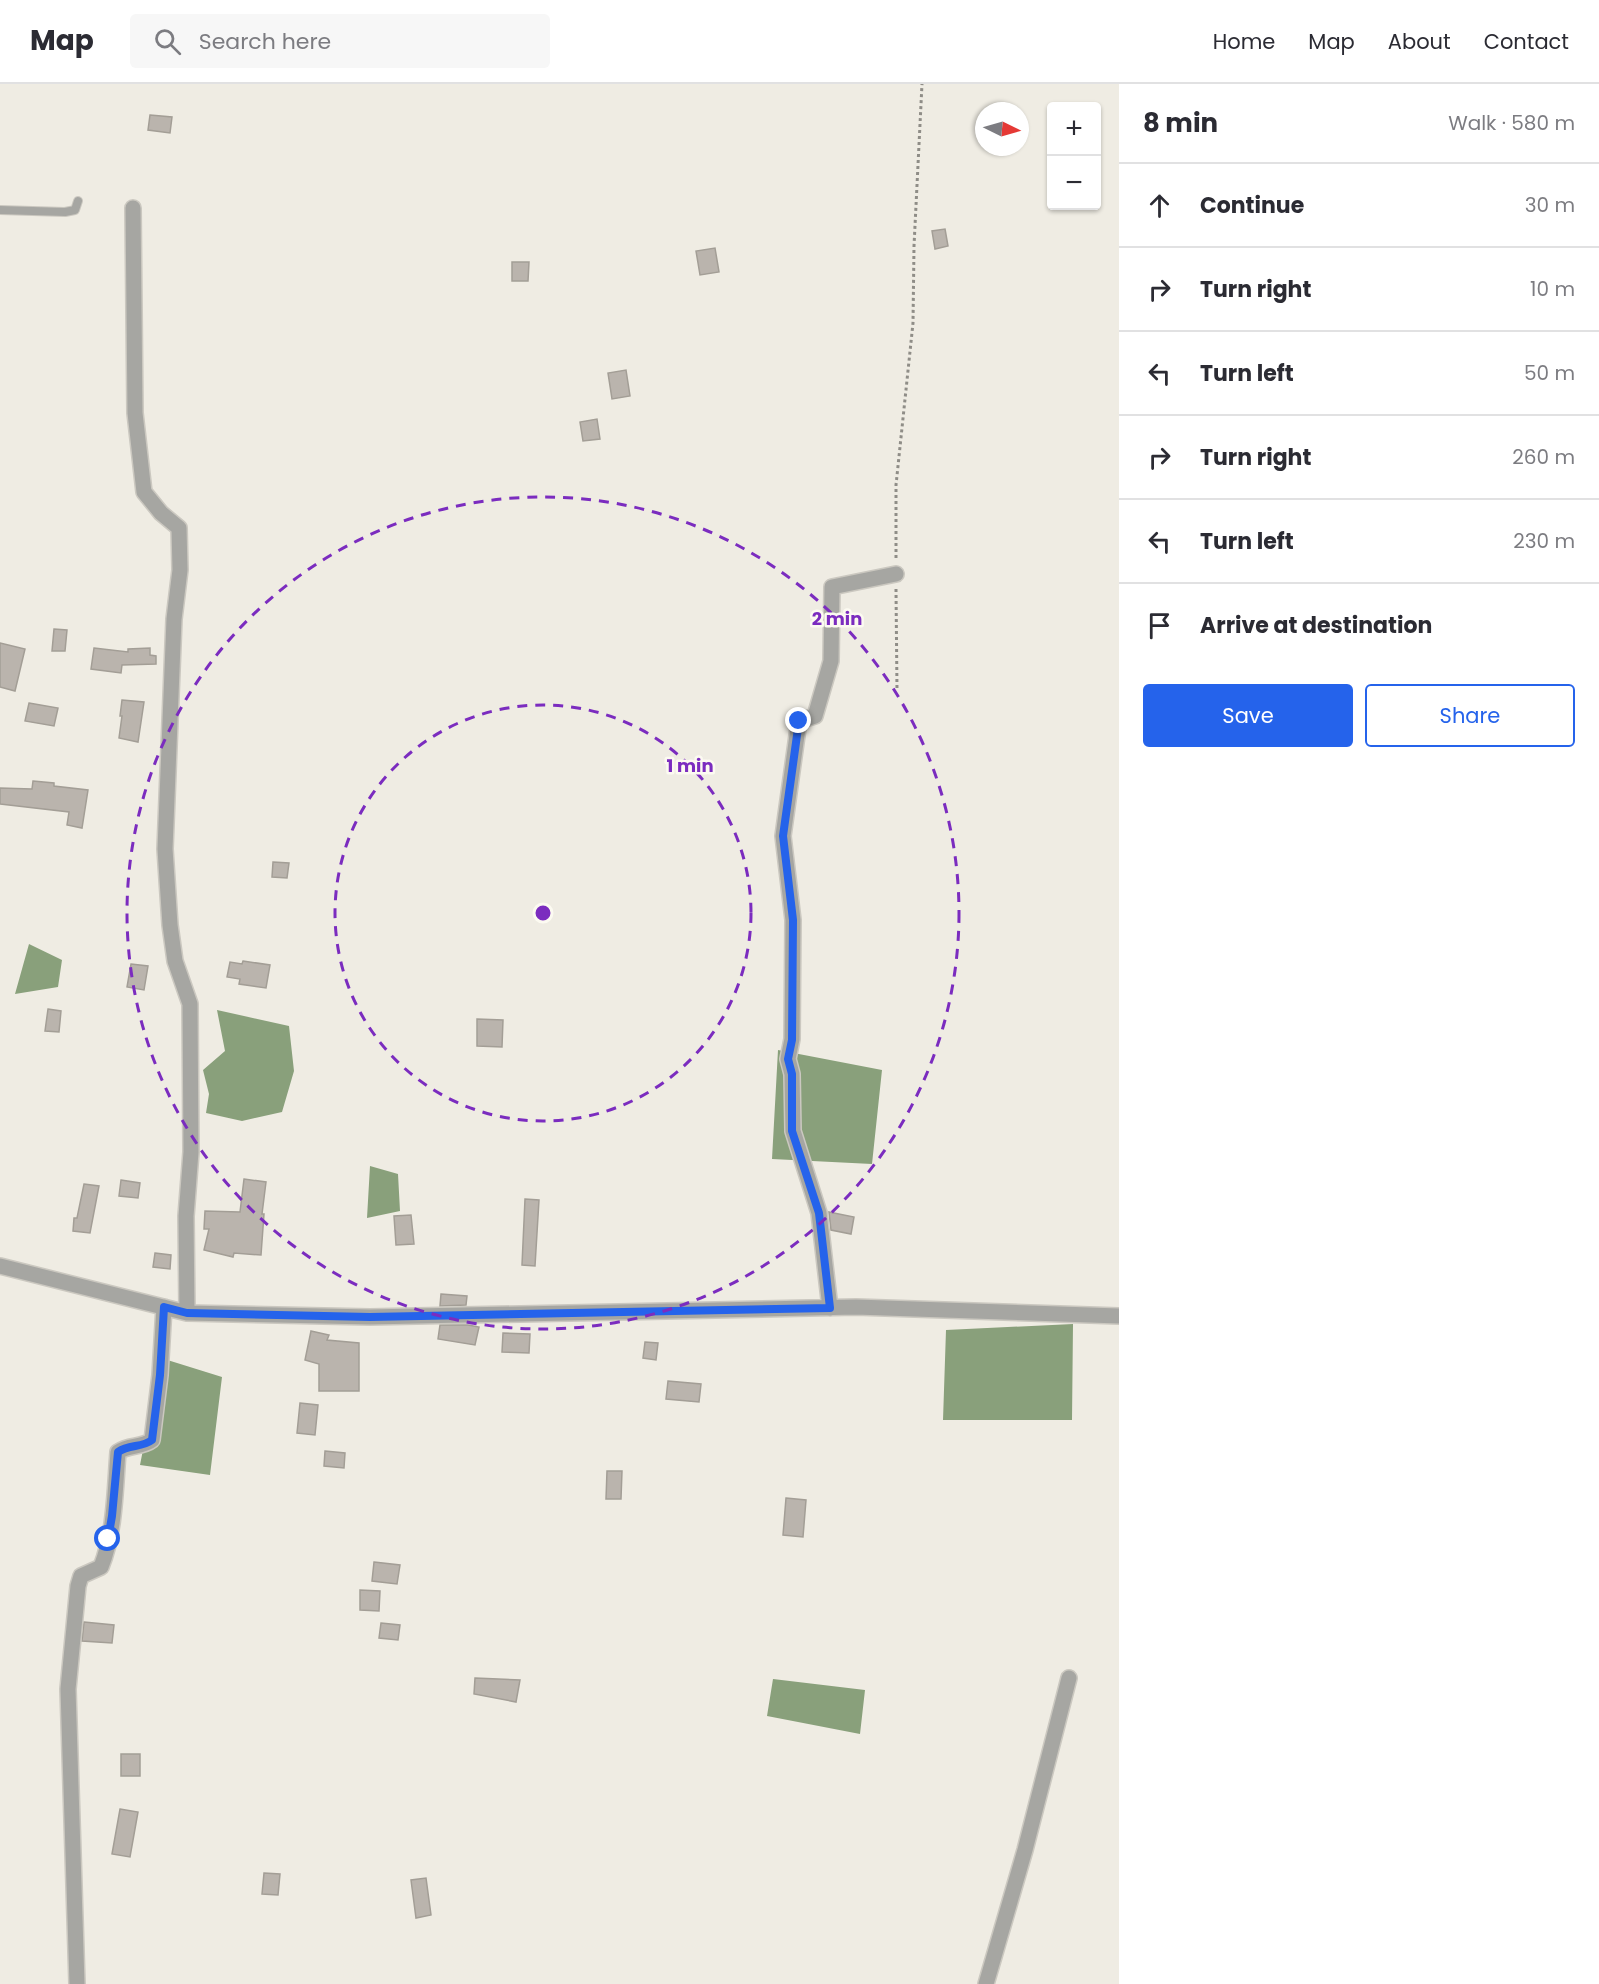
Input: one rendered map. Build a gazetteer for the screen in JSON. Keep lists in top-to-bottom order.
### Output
{
  "north": "right",
  "page": {
    "header": "Map",
    "search": "Search here",
    "nav": [
      "Home",
      "Map",
      "About",
      "Contact"
    ],
    "heading": ["8 min", "Walk · 580 m"],
    "map_buttons": ["+", "−"],
    "list": [
      ["Continue", "30 m"],
      ["Turn right", "10 m"],
      ["Turn left", "50 m"],
      ["Turn right", "260 m"],
      ["Turn left", "230 m"],
      "Arrive at destination"
    ],
    "buttons": ["Save", "Share"]
  },
  "rings": ["2 min", "1 min"]
}
